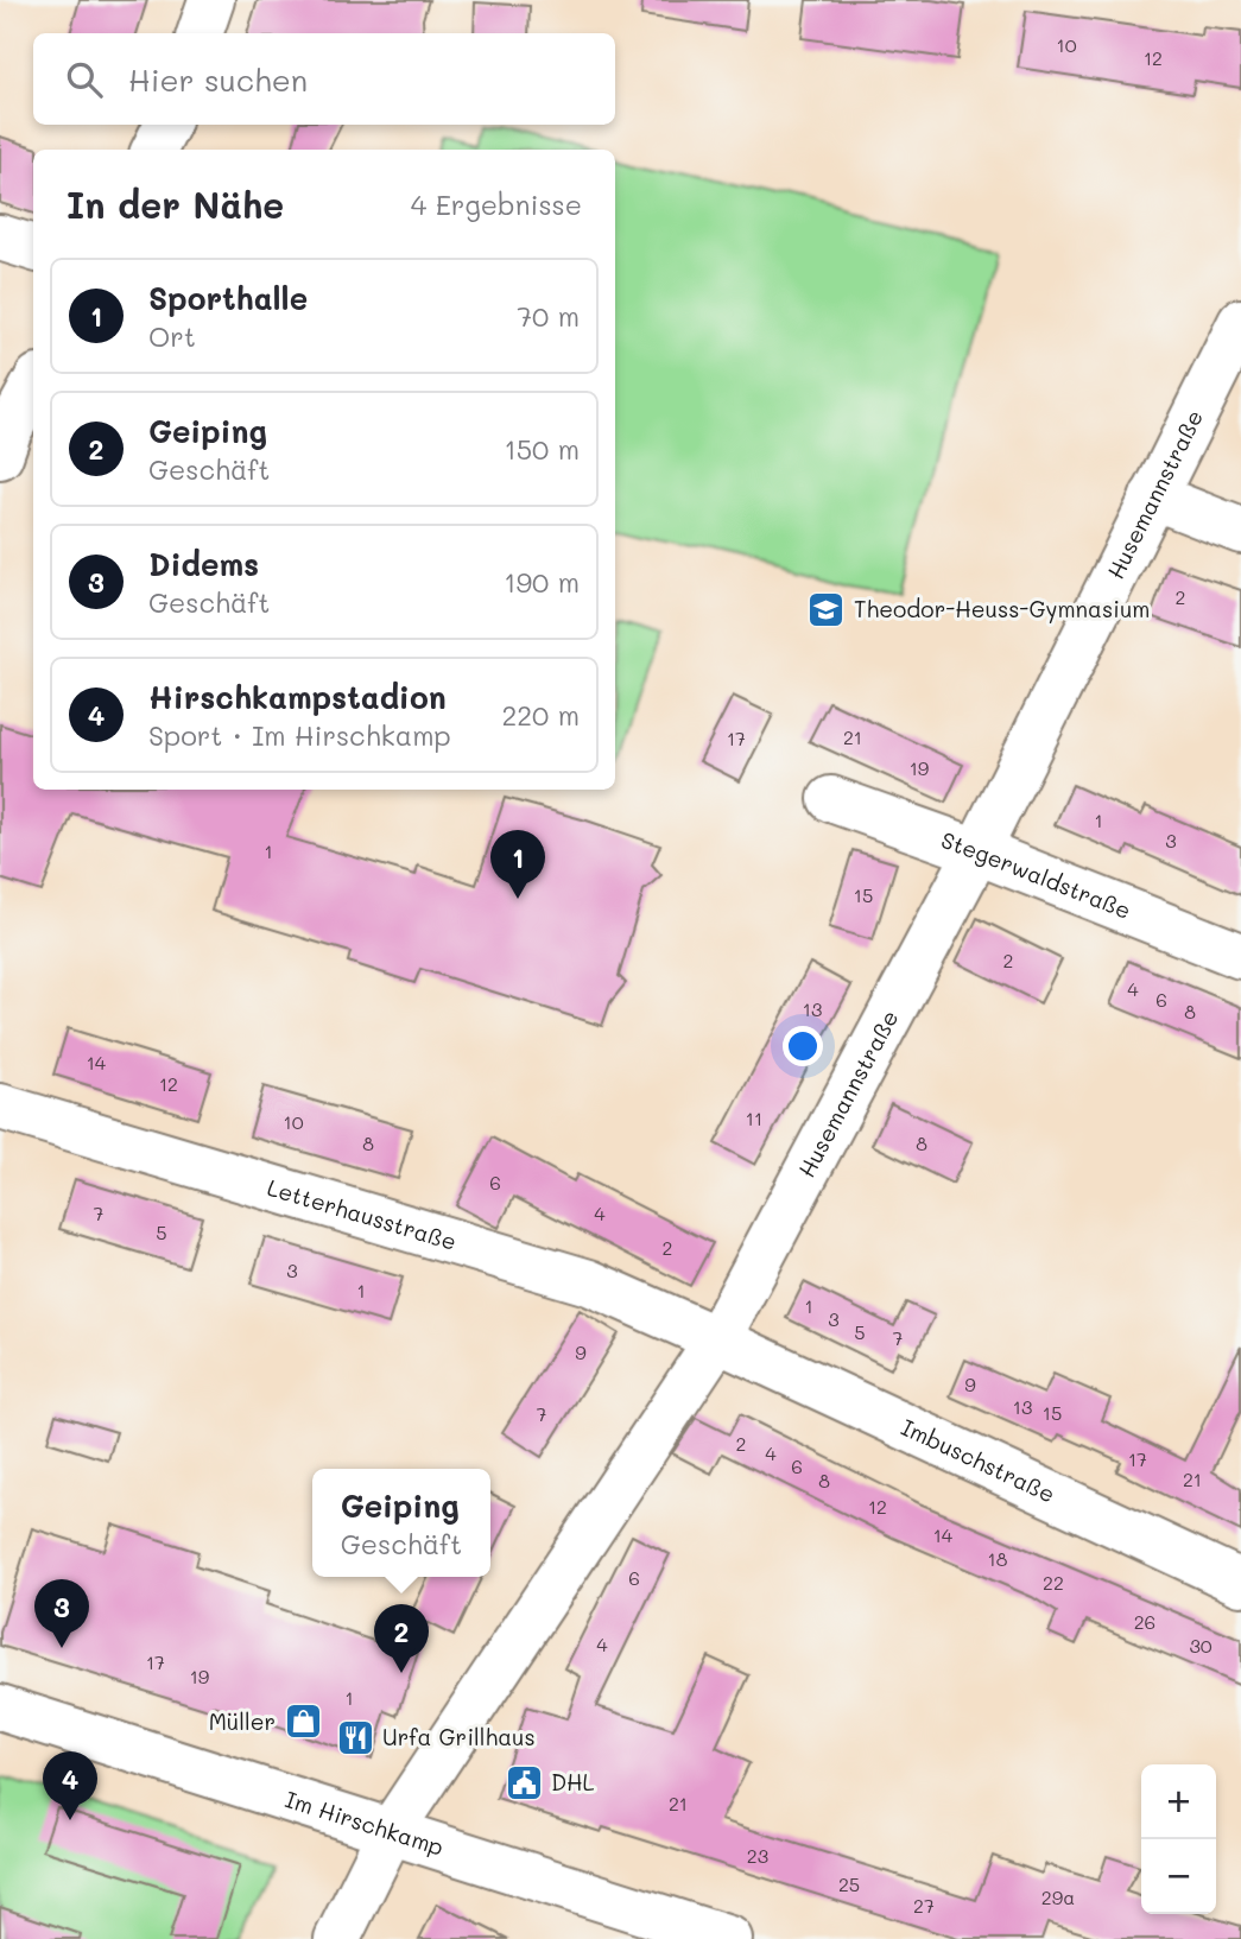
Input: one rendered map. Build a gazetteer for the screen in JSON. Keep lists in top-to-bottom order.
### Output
{
  "streets": {
    "street": [
      "Husemannstraße",
      "Stegerwaldstraße",
      "Letterhausstraße",
      "Imbuschstraße",
      "Im Hirschkamp"
    ]
  },
  "crossings": [
    ["Husemannstraße", "Stegerwaldstraße"],
    ["Husemannstraße", "Letterhausstraße"],
    ["Husemannstraße", "Imbuschstraße"],
    ["Husemannstraße", "Im Hirschkamp"],
    ["Letterhausstraße", "Imbuschstraße"]
  ],
  "places": {
    "school or university": ["Theodor-Heuss-Gymnasium"],
    "shop": ["Müller"],
    "restaurant": ["Urfa Grillhaus"],
    "public building": ["DHL"]
  },
  "house_numbers": [
    "10",
    "12",
    "2",
    "21",
    "17",
    "19",
    "1",
    "3",
    "1",
    "15",
    "2",
    "4",
    "6",
    "13",
    "8",
    "14",
    "12",
    "11",
    "10",
    "8",
    "8",
    "6",
    "7",
    "4",
    "5",
    "2",
    "3",
    "1",
    "1",
    "3",
    "5",
    "7",
    "9",
    "9",
    "13",
    "15",
    "7",
    "2",
    "4",
    "17",
    "6",
    "21",
    "8",
    "12",
    "14",
    "18",
    "6",
    "22",
    "26",
    "4",
    "30",
    "17",
    "19",
    "1",
    "21",
    "23",
    "25",
    "29a",
    "27"
  ],
  "page": {
    "search": "Hier suchen",
    "heading": ["In der Nähe", "4 Ergebnisse"],
    "list": [
      {
        "mark": "1",
        "name": "Sporthalle",
        "note": "Ort",
        "value": "70 m"
      },
      {
        "mark": "2",
        "name": "Geiping",
        "note": "Geschäft",
        "value": "150 m"
      },
      {
        "mark": "3",
        "name": "Didems",
        "note": "Geschäft",
        "value": "190 m"
      },
      {
        "mark": "4",
        "name": "Hirschkampstadion",
        "note": "Sport · Im Hirschkamp",
        "value": "220 m"
      }
    ],
    "pins": [
      "1",
      "3",
      "2",
      "4"
    ],
    "popup": ["Geiping", "Geschäft"],
    "map_buttons": ["+", "−"]
  }
}
